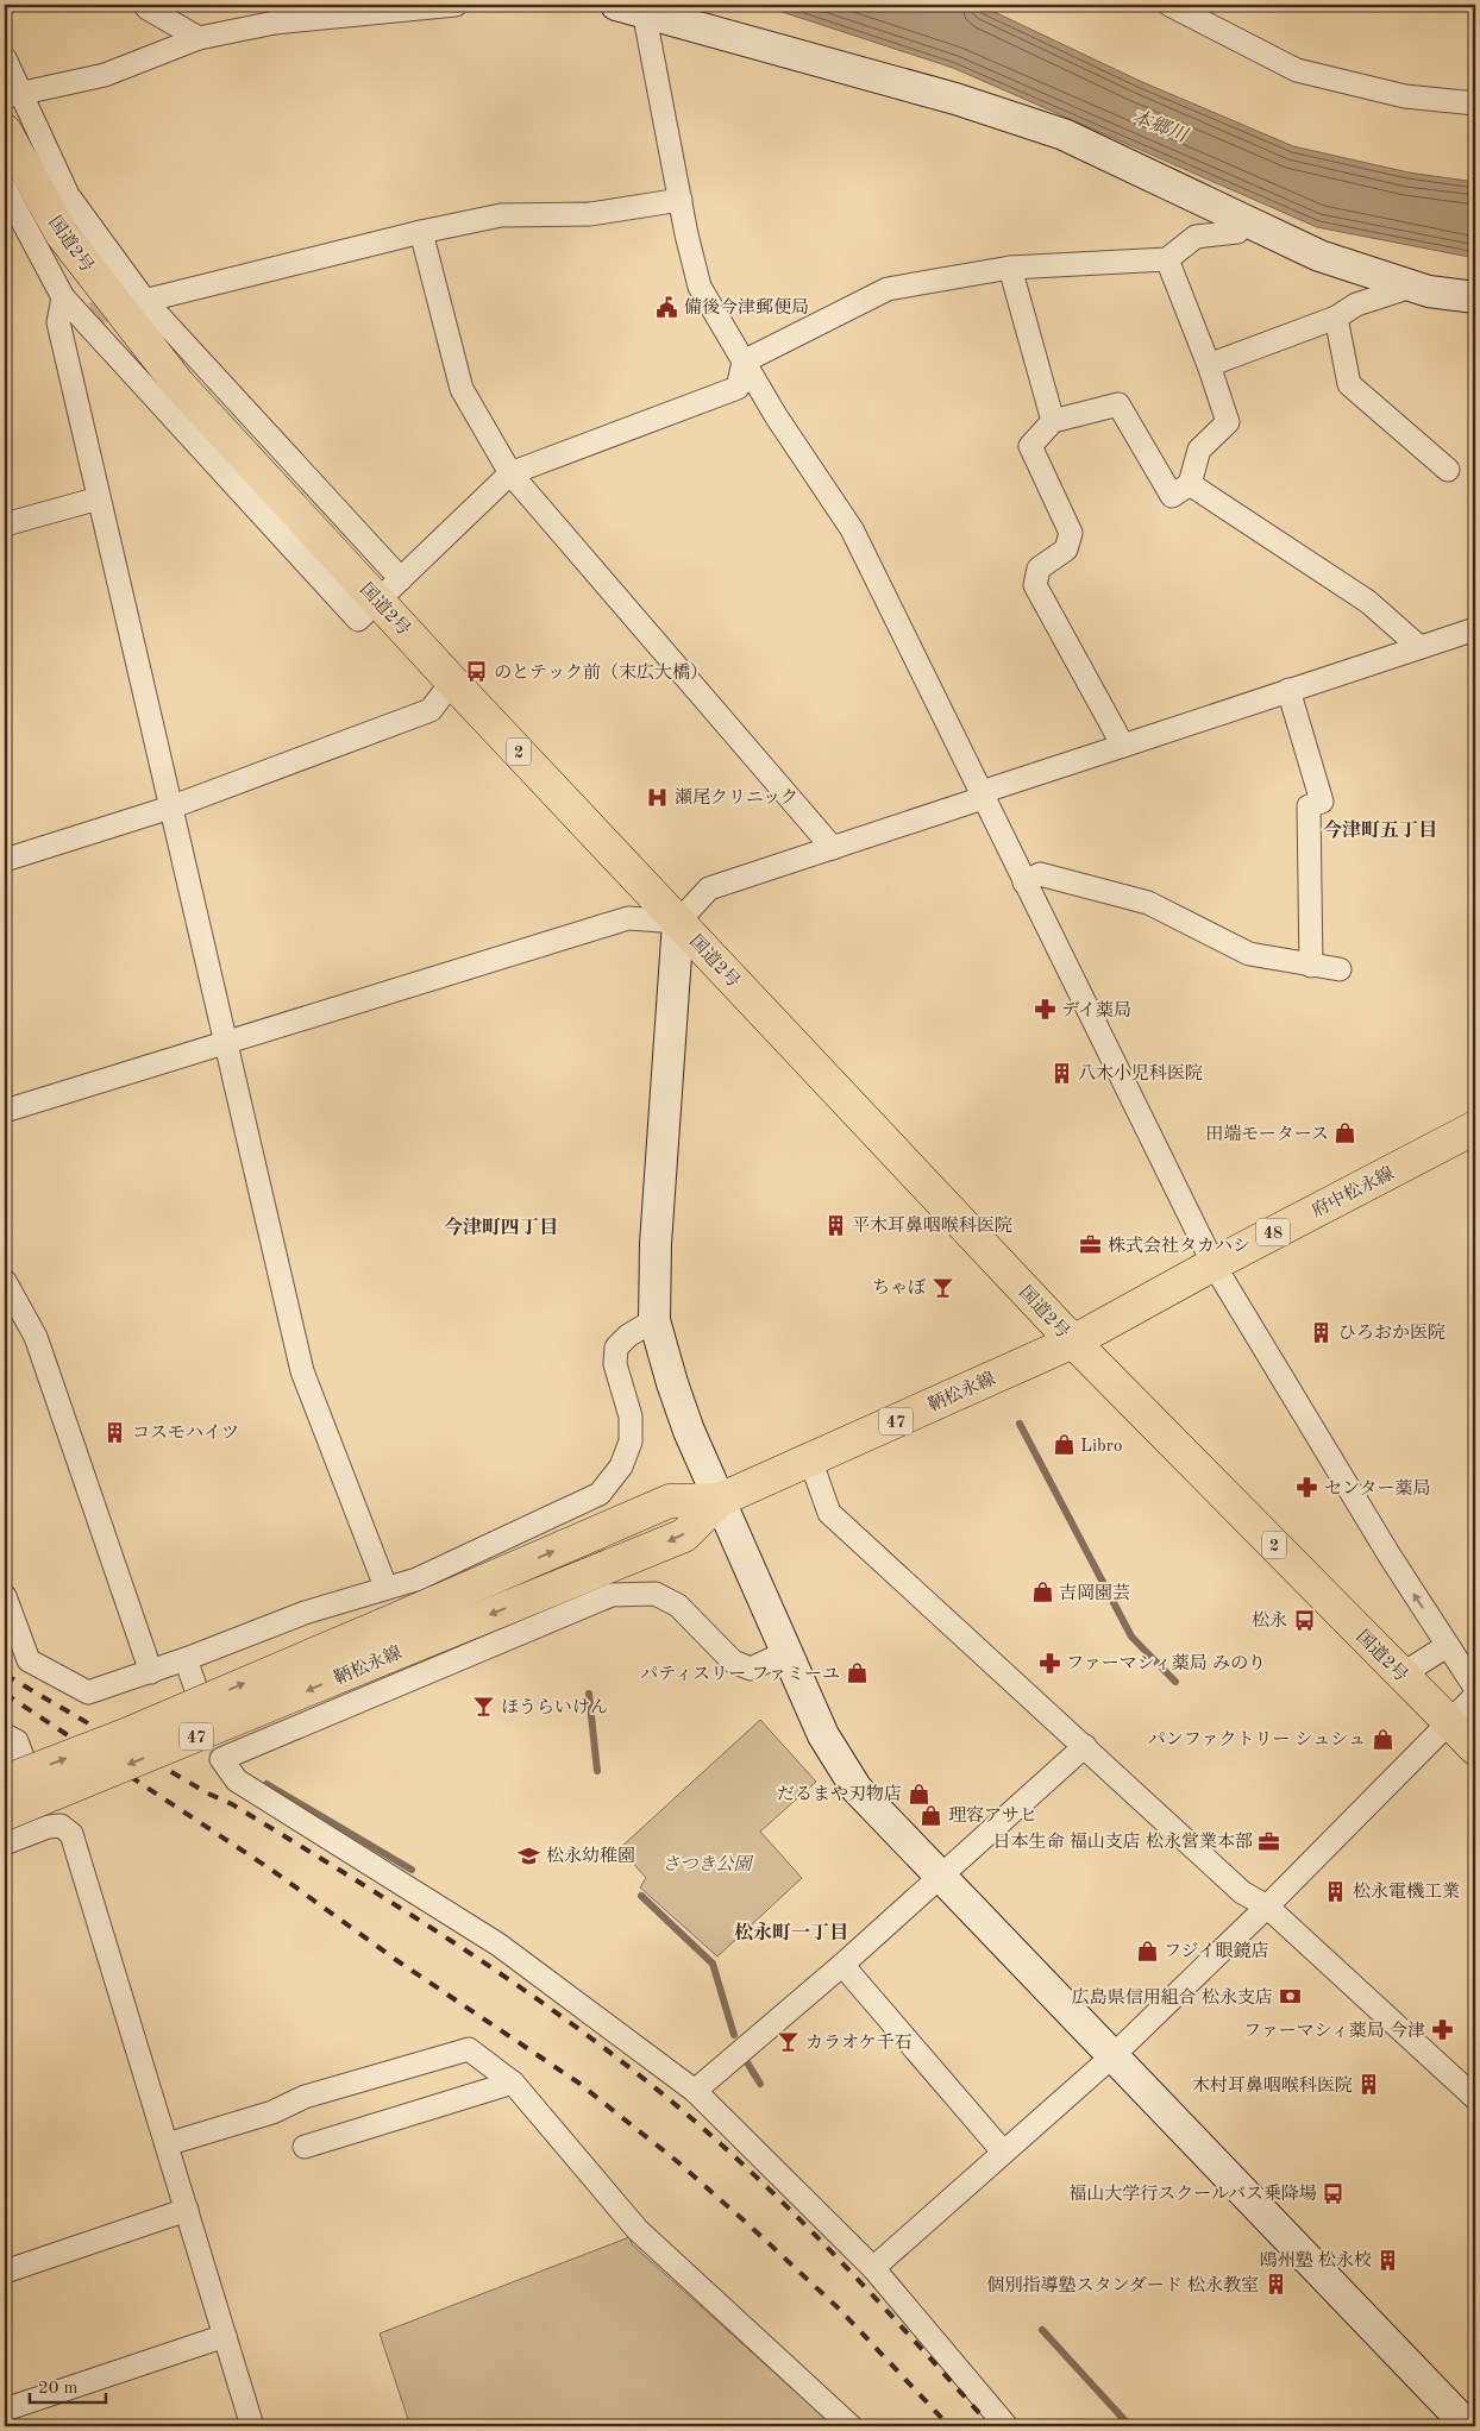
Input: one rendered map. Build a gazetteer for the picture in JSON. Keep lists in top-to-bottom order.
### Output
{
  "streets": {
    "main road": [
      "国道2号",
      "2",
      "府中松永線",
      "48",
      "鞆松永線",
      "47"
    ]
  },
  "crossings": [
    ["国道2号", "府中松永線"],
    ["国道2号", "鞆松永線"],
    ["府中松永線", "鞆松永線"]
  ],
  "districts": ["今津町五丁目", "今津町四丁目", "松永町一丁目"],
  "water": ["本郷川"],
  "parks": ["さつき公園"],
  "places": {
    "public building": ["備後今津郵便局"],
    "bus stop": ["のとテック前（末広大橋）", "松永", "福山大学行スクールバス乗降場"],
    "hospital": ["瀬尾クリニック"],
    "pharmacy": [
      "デイ薬局",
      "センター薬局",
      "ファーマシィ薬局 みのり",
      "ファーマシィ薬局 今津"
    ],
    "building": [
      "八木小児科医院",
      "平木耳鼻咽喉科医院",
      "ひろおか医院",
      "コスモハイツ",
      "松永電機工業",
      "木村耳鼻咽喉科医院",
      "鴎州塾 松永校",
      "個別指導塾スタンダード 松永教室"
    ],
    "shop": [
      "田端モータース",
      "Libro",
      "吉岡園芸",
      "パティスリー ファミーユ",
      "パンファクトリー シュシュ",
      "だるまや刃物店",
      "理容アサヒ",
      "フジイ眼鏡店"
    ],
    "office": ["株式会社タカハシ", "日本生命 福山支店 松永営業本部"],
    "bar": ["ちゃぼ", "ほうらいけん", "カラオケ千石"],
    "school or university": ["松永幼稚園"],
    "bank": ["広島県信用組合 松永支店"]
  },
  "scale_bar": "20 m"
}
